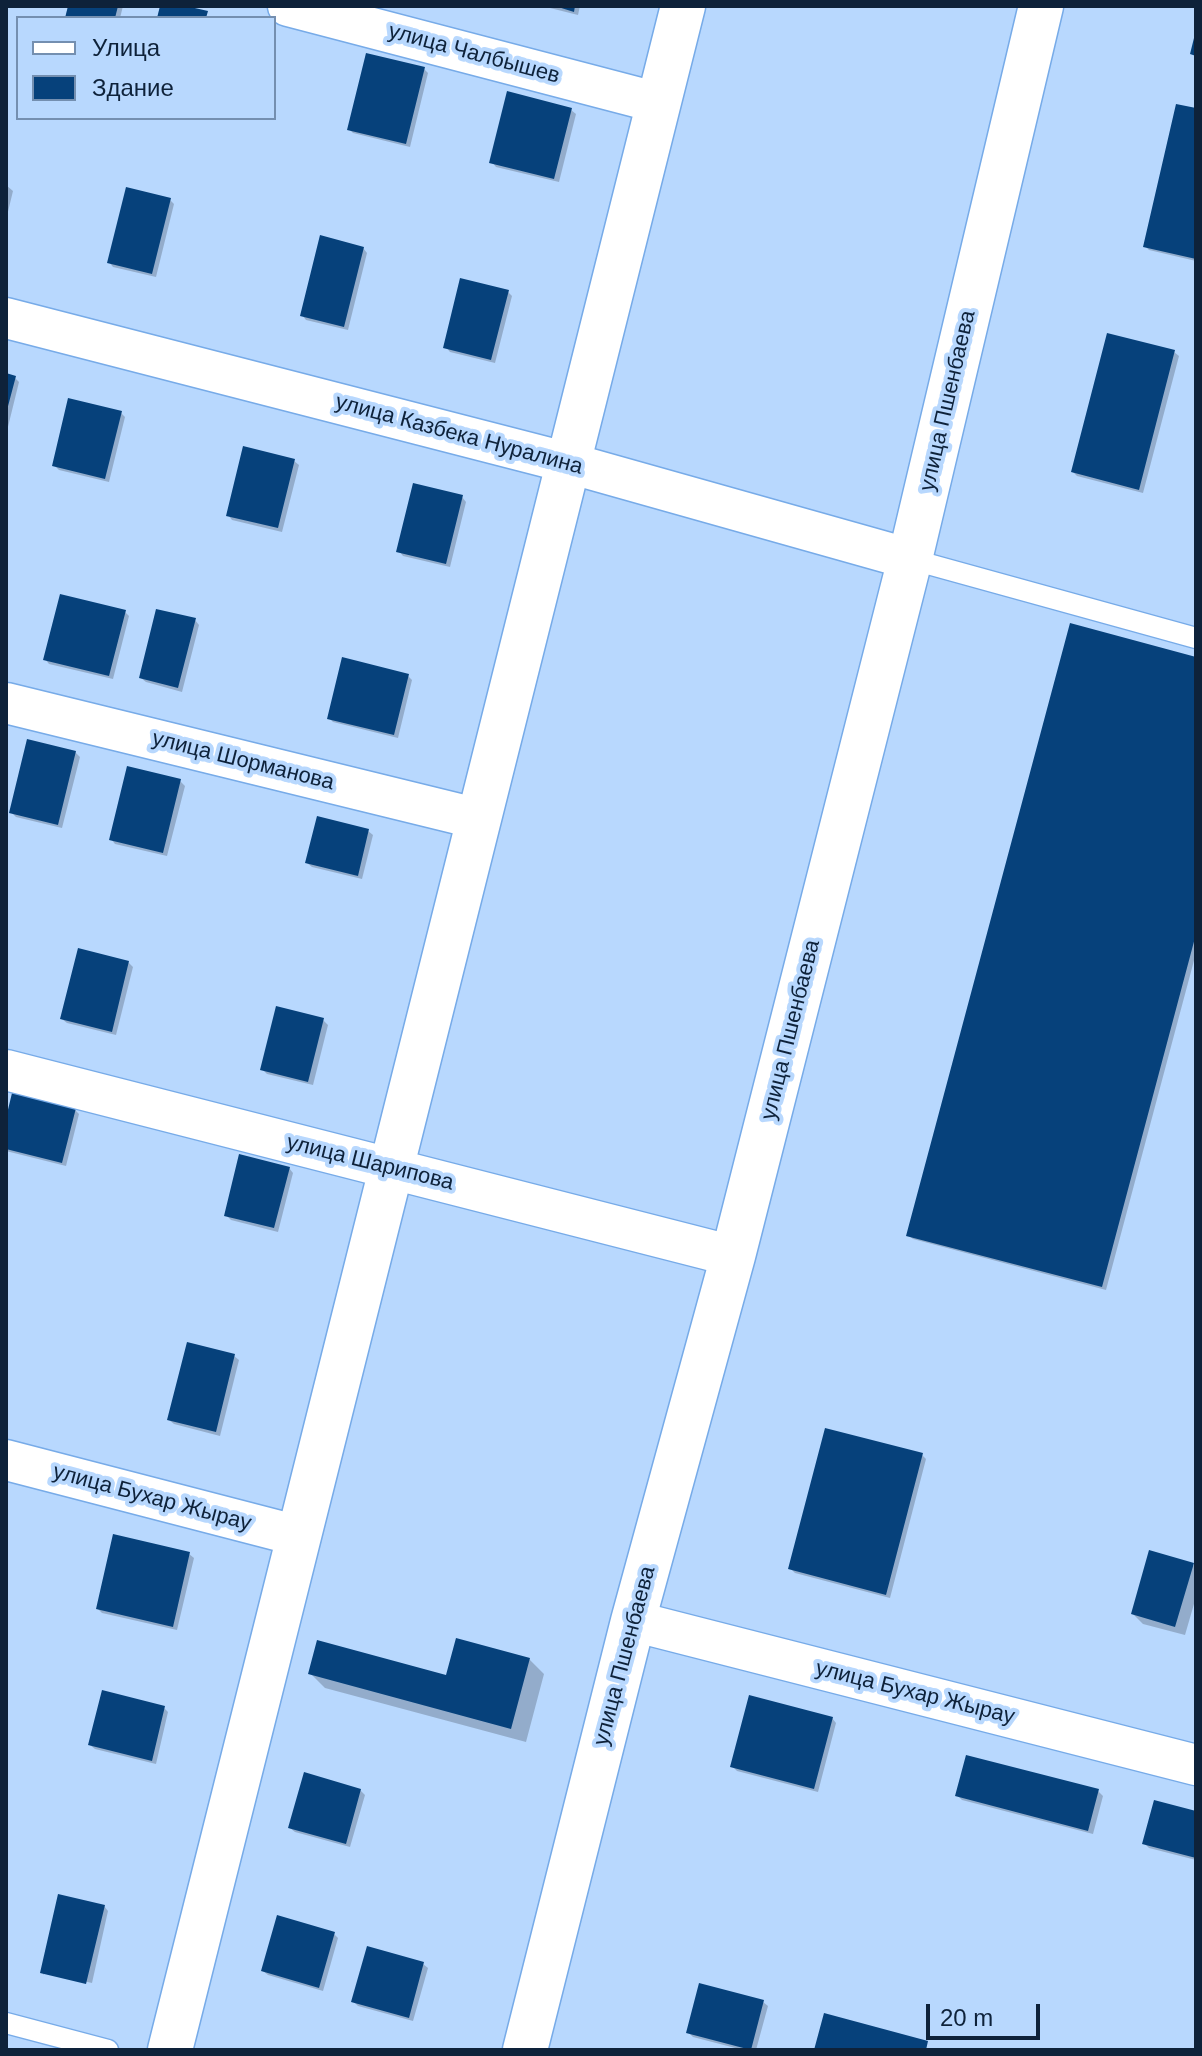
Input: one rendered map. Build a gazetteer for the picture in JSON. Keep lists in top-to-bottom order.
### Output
{
  "streets": {
    "street": [
      "улица Чалбышев",
      "улица Пшенбаева",
      "улица Казбека Нуралина",
      "улица Шорманова",
      "улица Шарипова",
      "улица Бухар Жырау"
    ]
  },
  "crossings": [
    ["улица Пшенбаева", "улица Казбека Нуралина"],
    ["улица Пшенбаева", "улица Шарипова"],
    ["улица Пшенбаева", "улица Бухар Жырау"]
  ],
  "legend": ["Улица", "Здание"],
  "scale_bar": "20 m"
}
